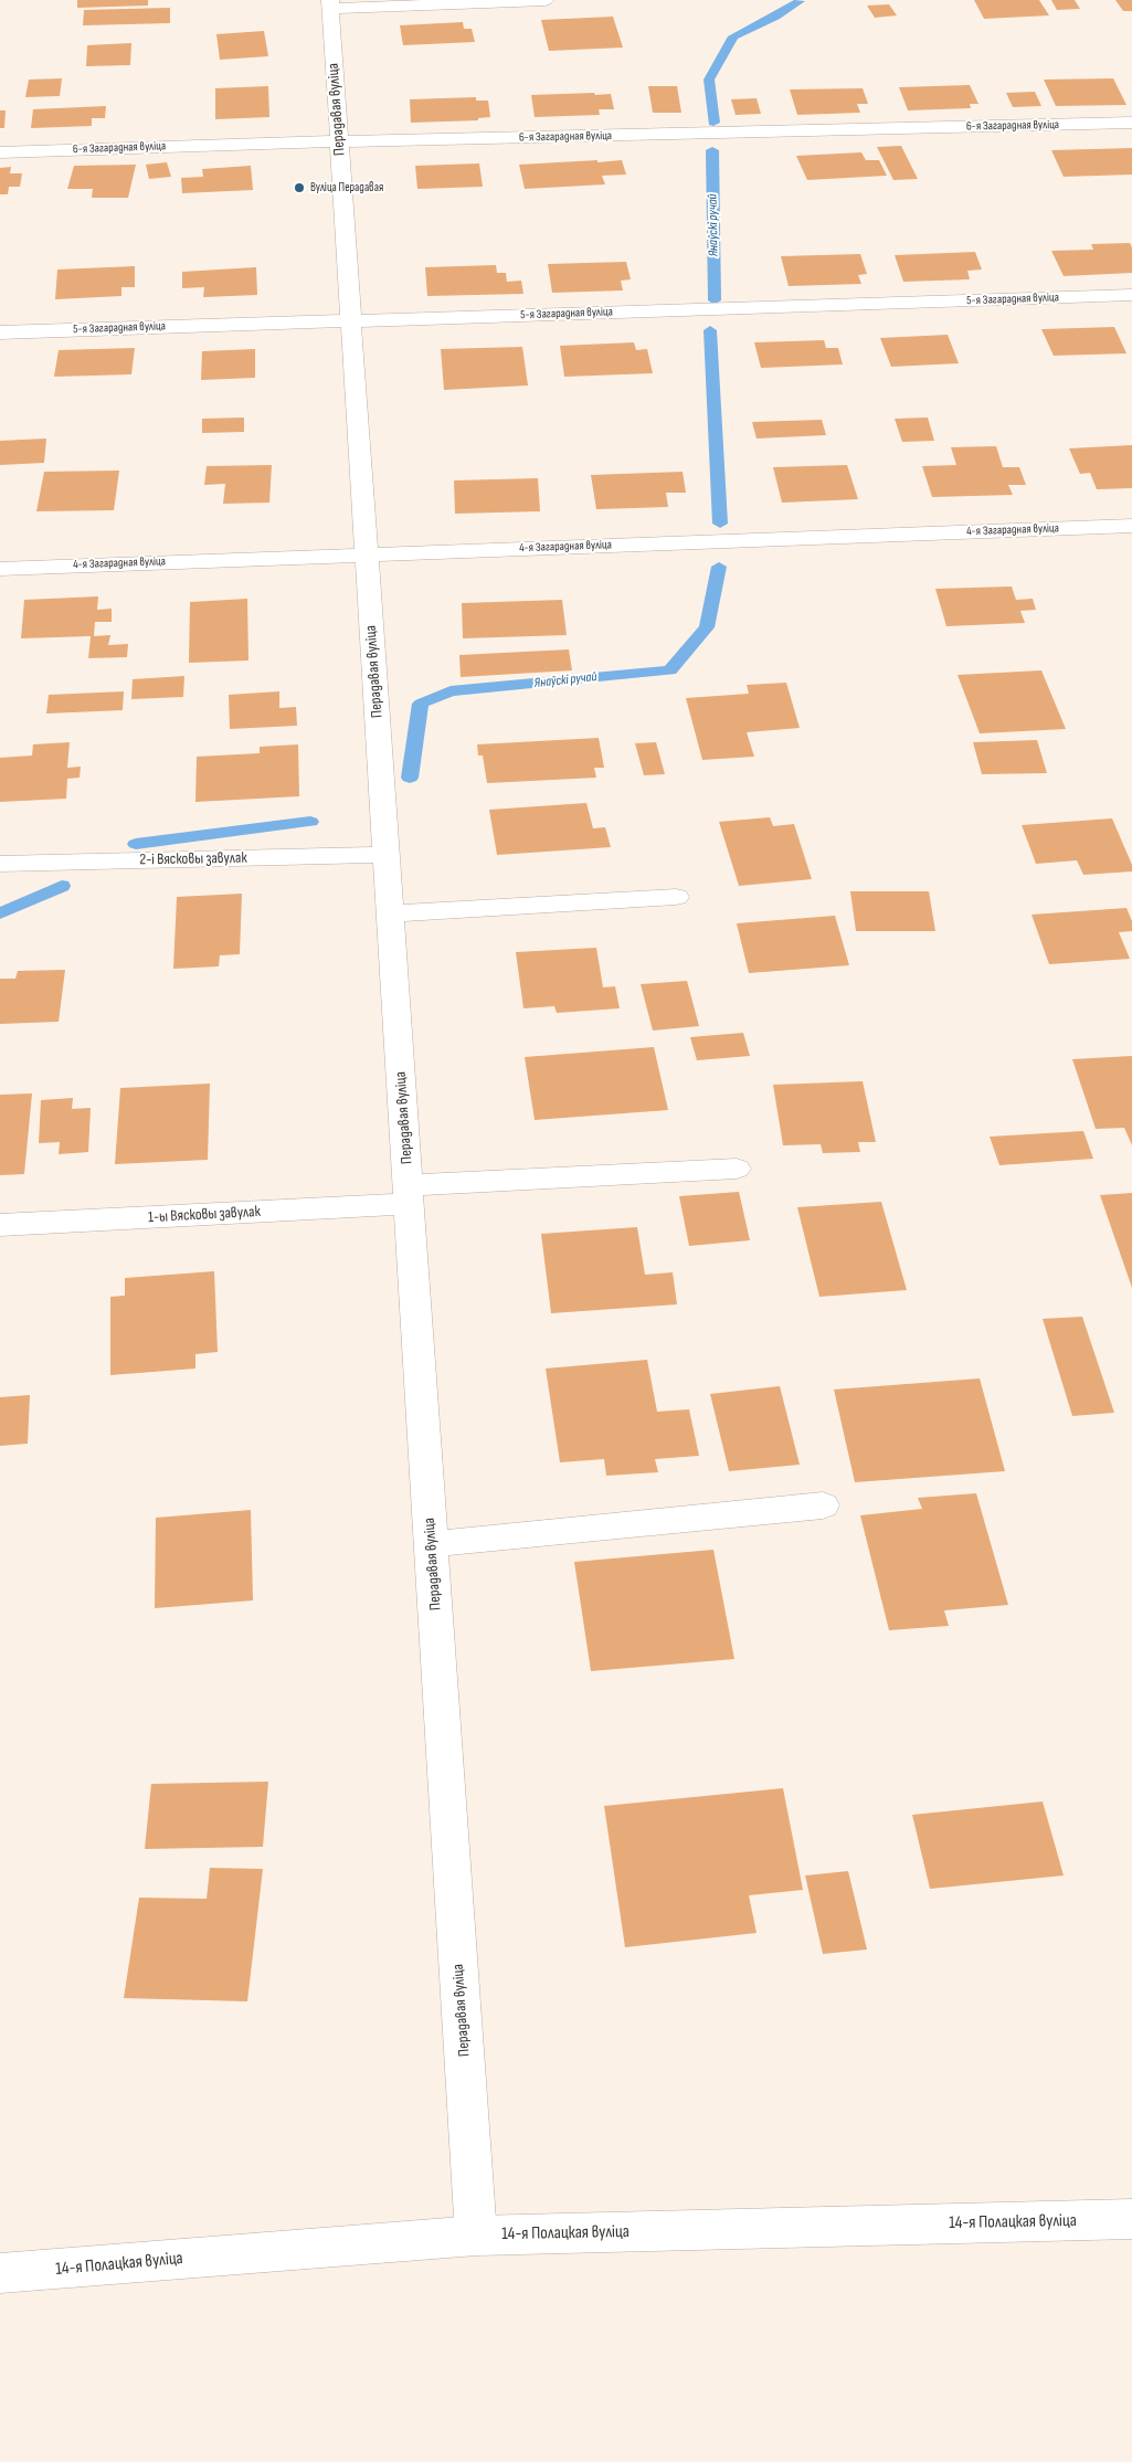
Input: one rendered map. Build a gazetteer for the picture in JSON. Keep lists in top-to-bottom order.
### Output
{
  "streets": {
    "street": [
      "Перадавая вуліца",
      "6-я Загарадная вуліца",
      "5-я Загарадная вуліца",
      "4-я Загарадная вуліца",
      "2-і Вясковы завулак",
      "1-ы Вясковы завулак",
      "14-я Полацкая вуліца"
    ]
  },
  "crossings": [
    ["Перадавая вуліца", "6-я Загарадная вуліца"],
    ["Перадавая вуліца", "5-я Загарадная вуліца"],
    ["Перадавая вуліца", "4-я Загарадная вуліца"],
    ["Перадавая вуліца", "2-і Вясковы завулак"],
    ["Перадавая вуліца", "1-ы Вясковы завулак"],
    ["Перадавая вуліца", "14-я Полацкая вуліца"]
  ],
  "water": ["Янаўскі ручай"],
  "places": ["Вуліца Перадавая"]
}
